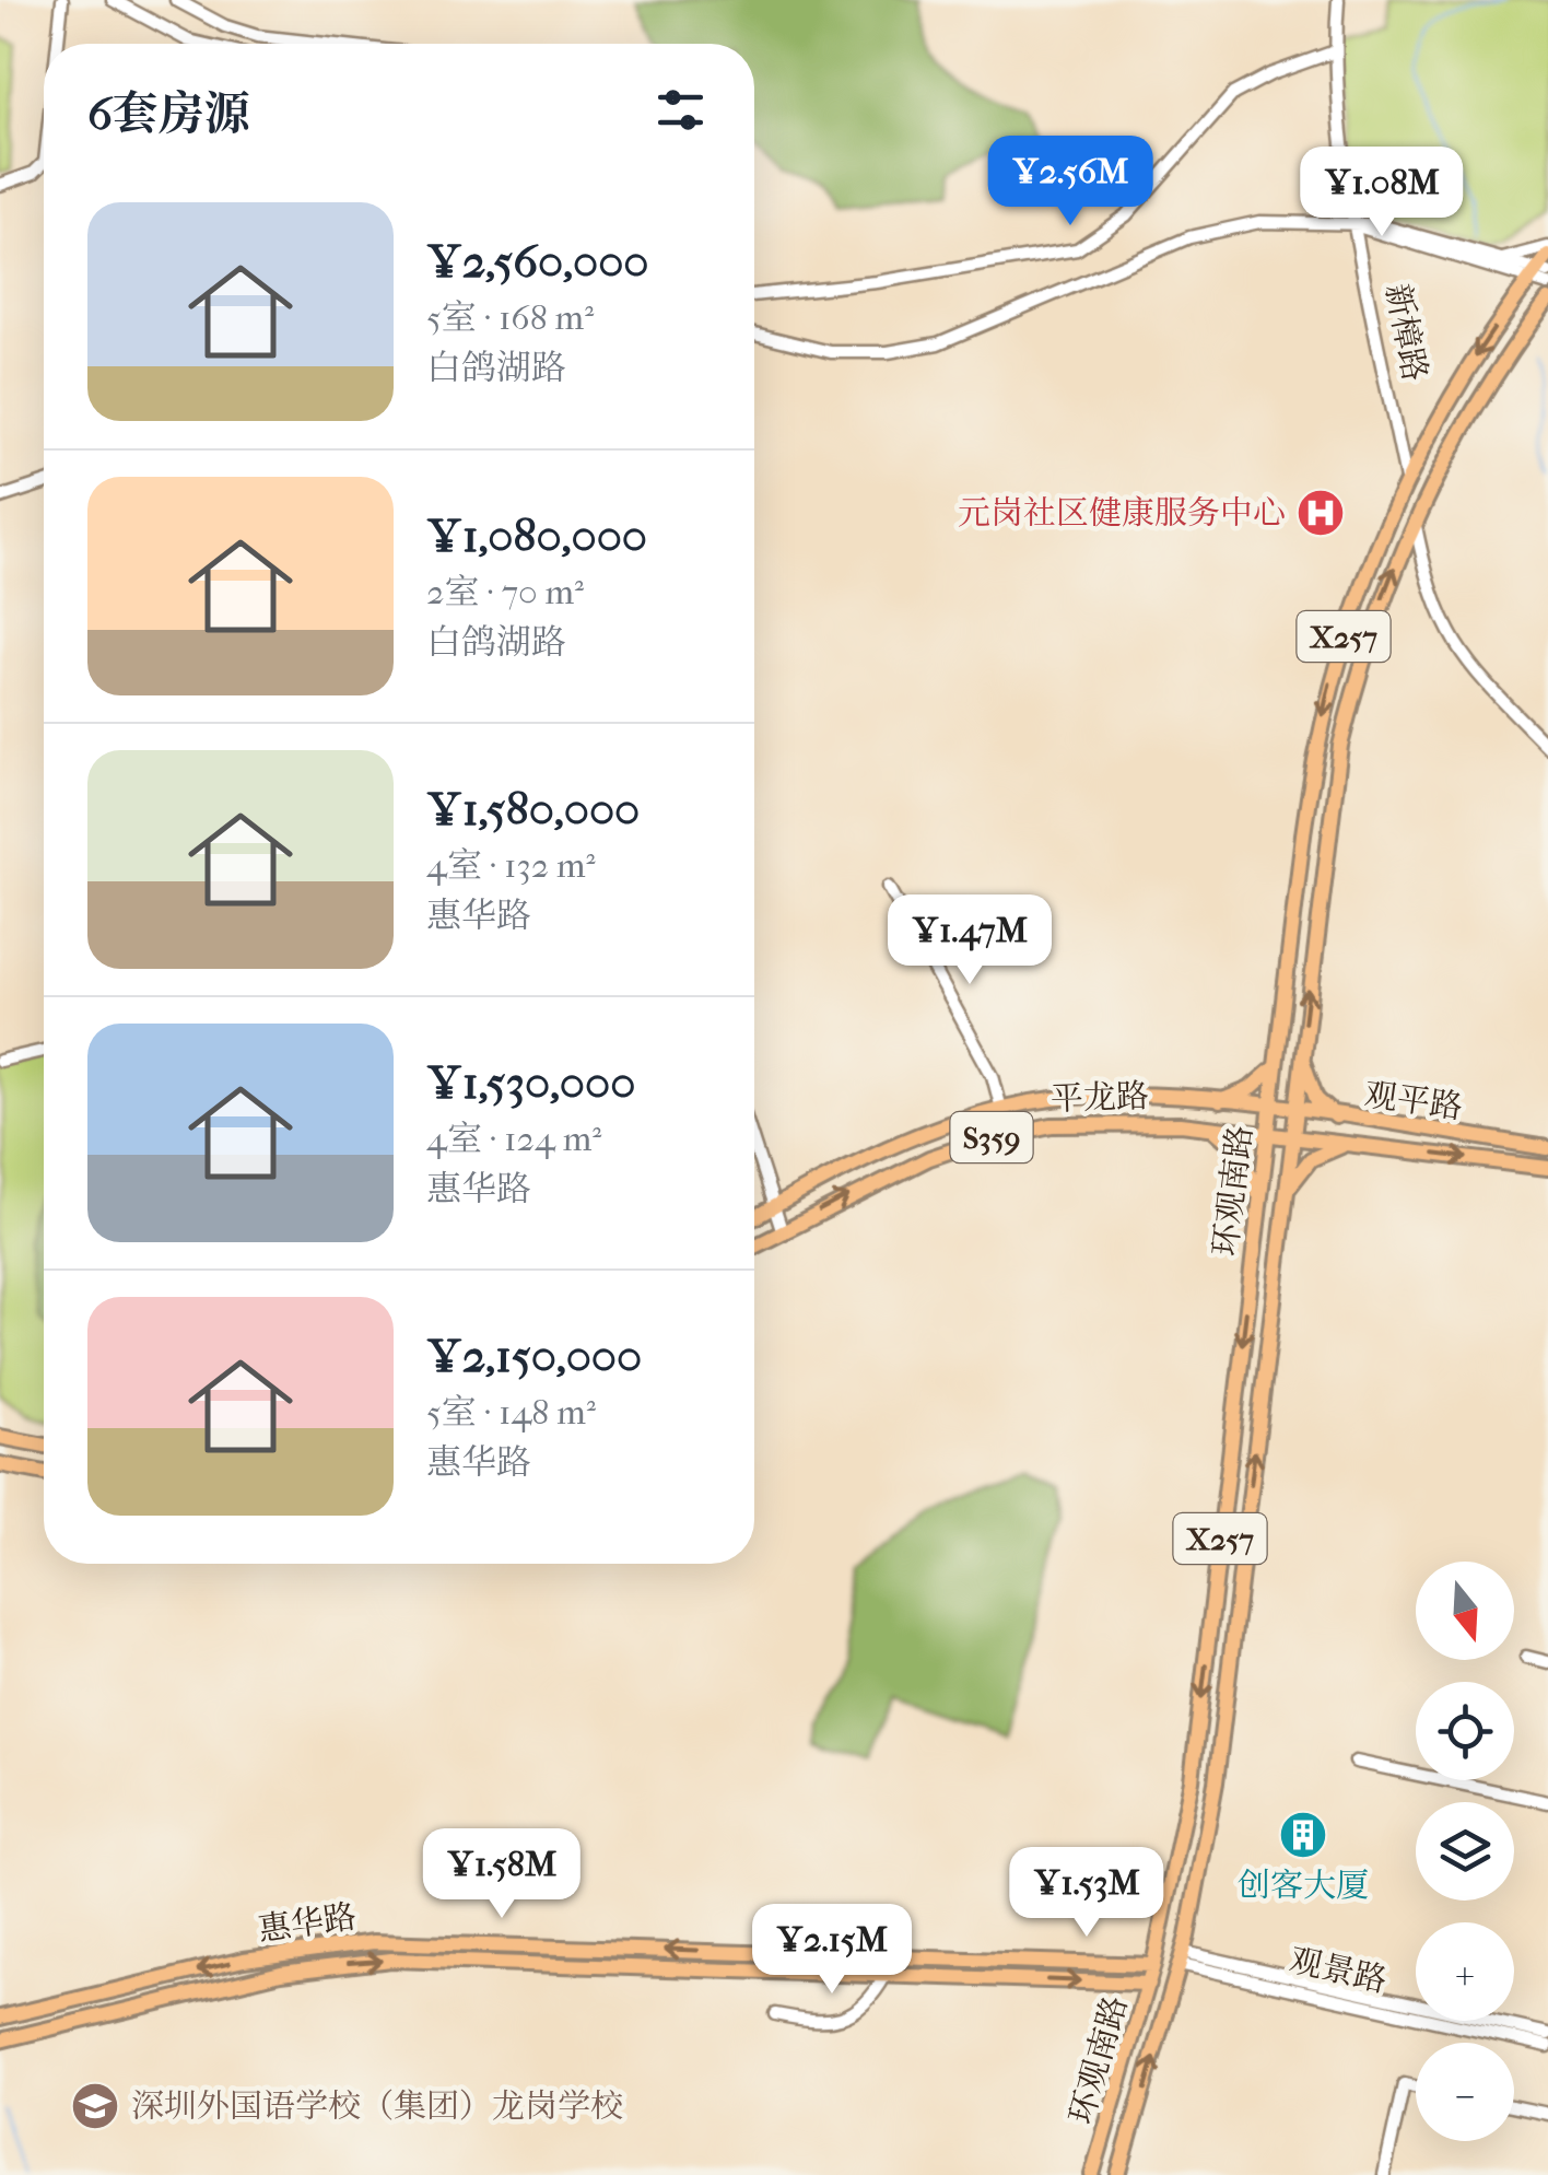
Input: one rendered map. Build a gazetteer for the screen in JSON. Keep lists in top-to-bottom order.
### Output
{
  "streets": {
    "main road": [
      "X257",
      "平龙路",
      "观平路",
      "S359",
      "环观南路",
      "惠华路"
    ],
    "street": ["新樟路", "观景路"]
  },
  "crossings": [
    ["新樟路", "环观南路"],
    ["平龙路", "观平路"],
    ["平龙路", "环观南路"],
    ["观平路", "环观南路"],
    ["环观南路", "惠华路"],
    ["环观南路", "观景路"]
  ],
  "places": {
    "hospital": ["元岗社区健康服务中心"],
    "building": ["创客大厦"],
    "school or university": ["深圳外国语学校（集团）龙岗学校"]
  },
  "north": "bottom",
  "page": {
    "heading": "6套房源",
    "price": [
      "¥2.56M",
      "¥1.08M",
      "¥1.47M",
      "¥1.58M",
      "¥1.53M",
      "¥2.15M"
    ],
    "list": [
      {
        "name": "¥2,560,000",
        "note": "5室 · 168 m² · 白鸽湖路"
      },
      {
        "name": "¥1,080,000",
        "note": "2室 · 70 m² · 白鸽湖路"
      },
      {
        "name": "¥1,580,000",
        "note": "4室 · 132 m² · 惠华路"
      },
      {
        "name": "¥1,530,000",
        "note": "4室 · 124 m² · 惠华路"
      },
      {
        "name": "¥2,150,000",
        "note": "5室 · 148 m² · 惠华路"
      }
    ],
    "map_buttons": ["+", "−"]
  }
}
